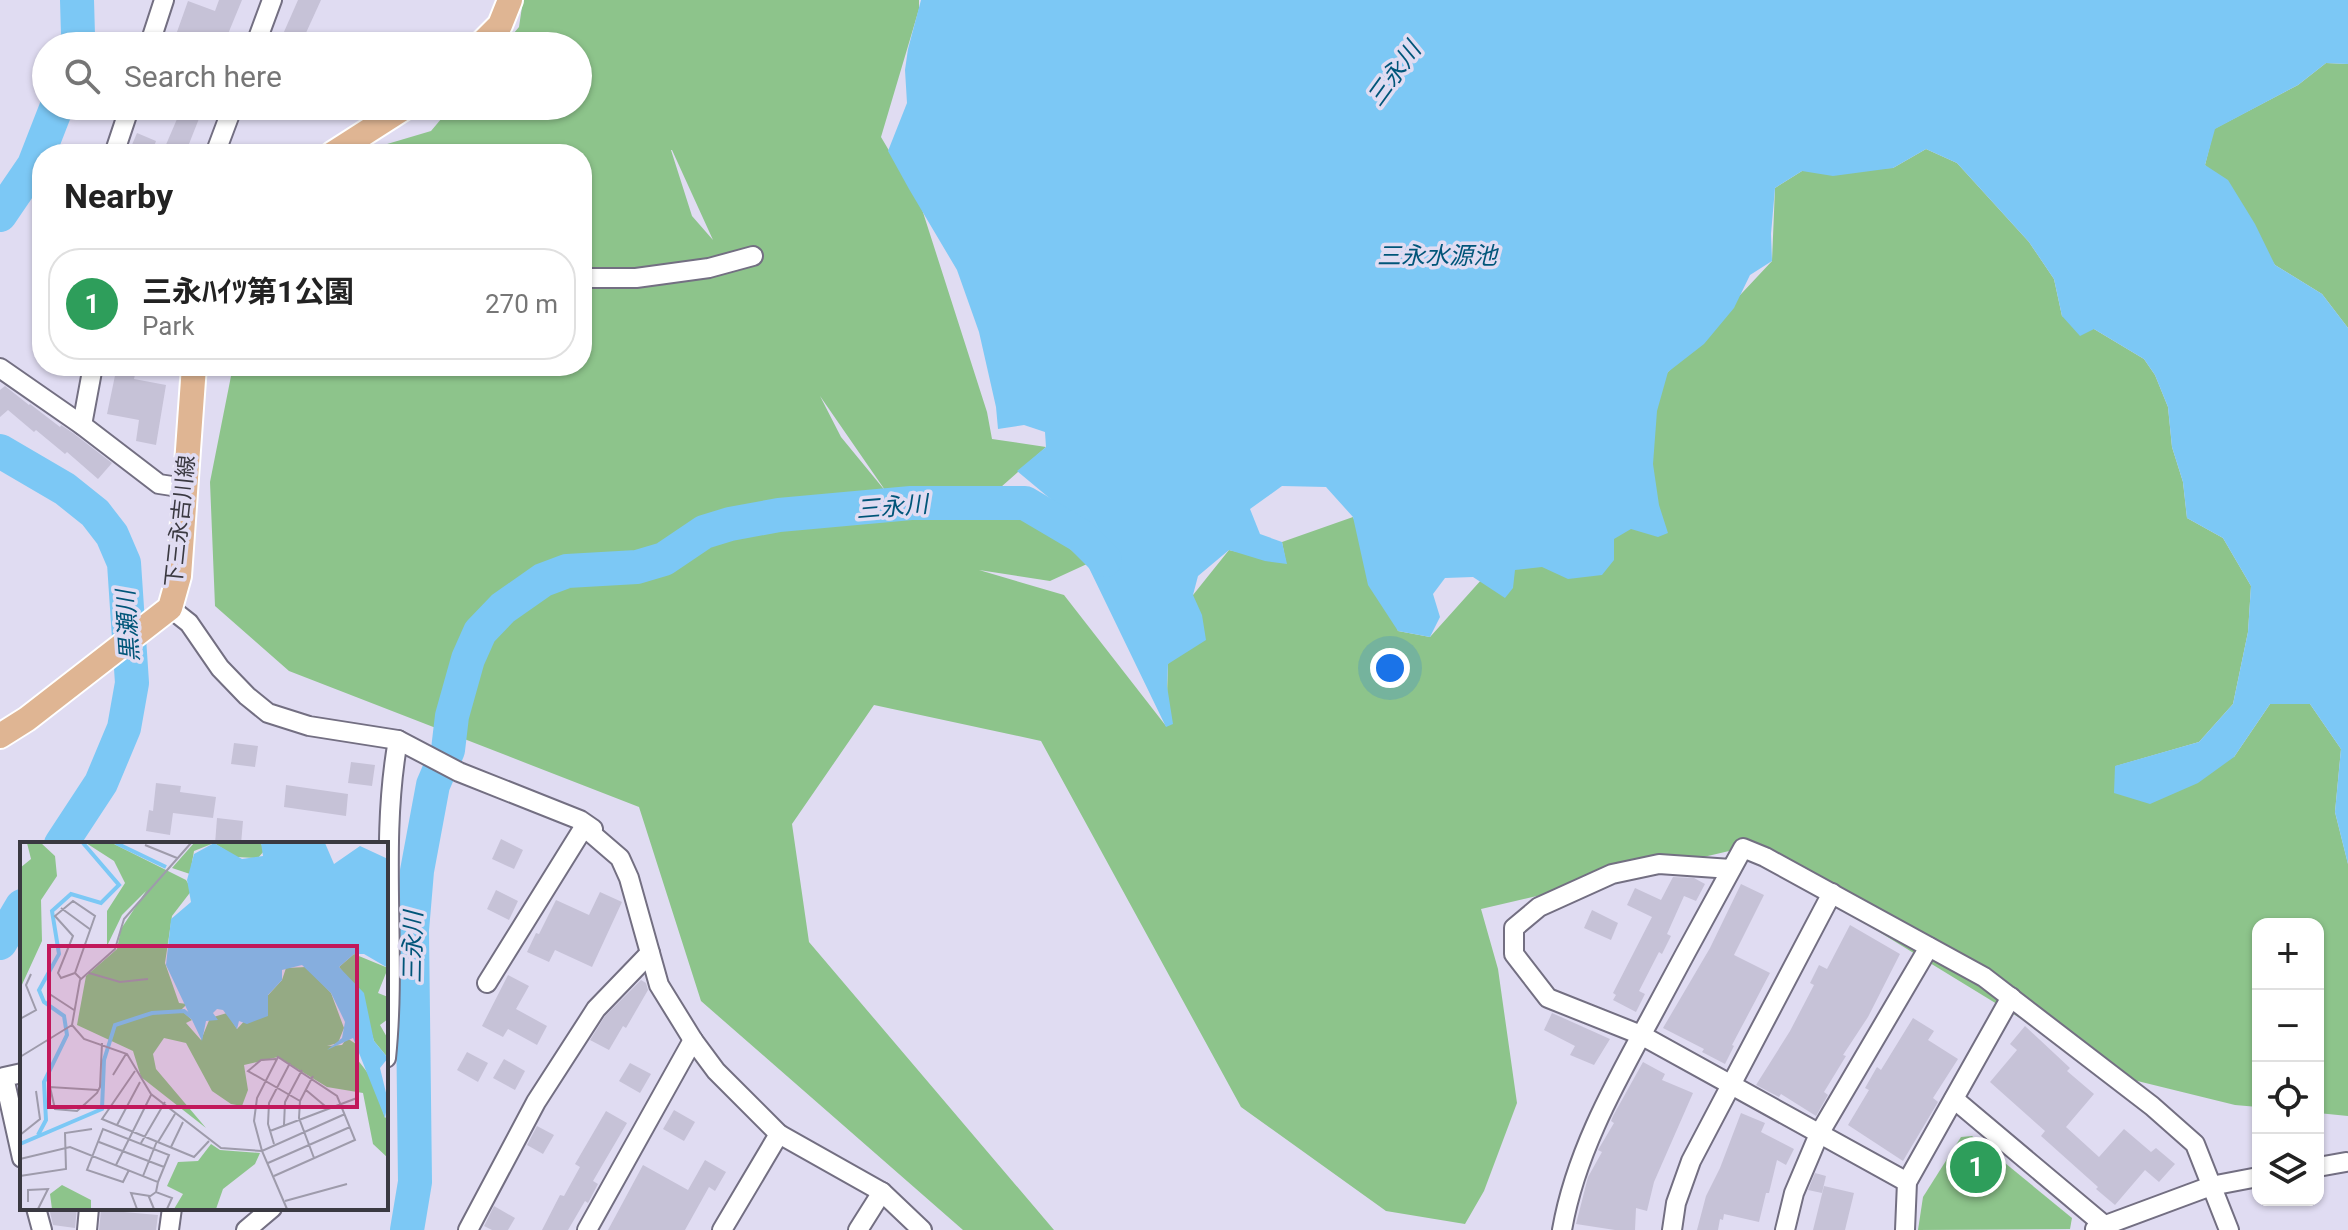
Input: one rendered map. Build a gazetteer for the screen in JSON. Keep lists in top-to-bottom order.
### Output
{
  "streets": {
    "main road": ["下三永吉川線"]
  },
  "water": ["三永川", "三永水源池", "黒瀬川"],
  "page": {
    "search": "Search here",
    "heading": "Nearby",
    "list": [
      {
        "mark": "1",
        "name": "三永ﾊｲﾂ第1公園",
        "note": "Park",
        "value": "270 m"
      }
    ],
    "map_buttons": ["+", "−"],
    "pins": "1"
  }
}
